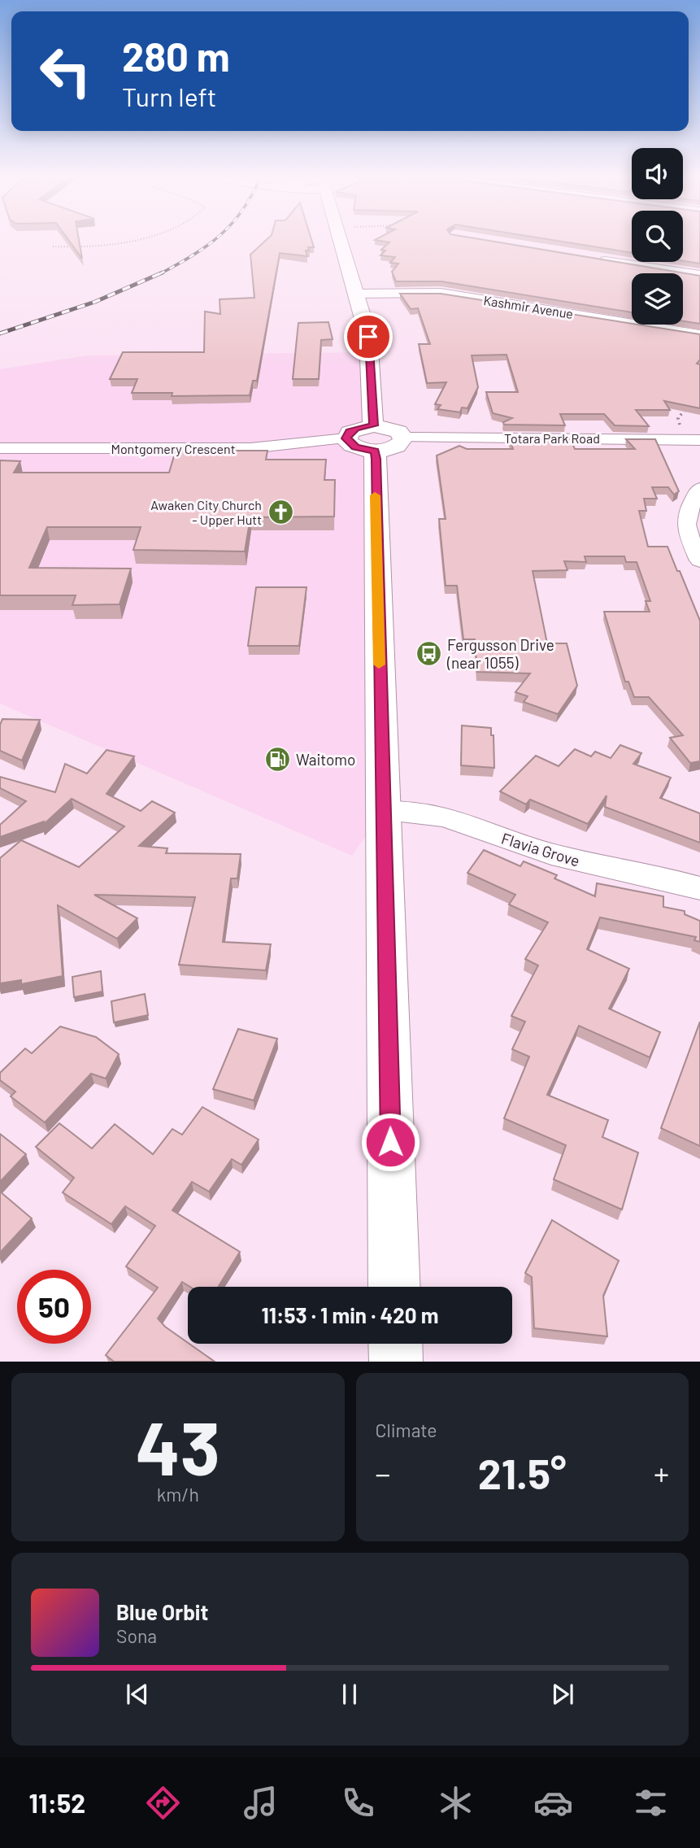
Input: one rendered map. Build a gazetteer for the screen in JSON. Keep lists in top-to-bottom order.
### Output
{
  "streets": {
    "street": [
      "Kashmir Avenue",
      "Totara Park Road",
      "Montgomery Crescent",
      "Flavia Grove"
    ]
  },
  "places": {
    "church": ["Awaken City Church - Upper Hutt"],
    "bus stop": ["Fergusson Drive (near 1055)"],
    "fuel station": ["Waitomo"]
  },
  "page": {
    "turn": ["280 m", "Turn left"],
    "limit": "50",
    "trip": "11:53 · 1 min · 420 m",
    "tile": [
      ["43", "km/h"],
      "Climate"
    ],
    "heat": ["−", "21.5°", "+"],
    "song": ["Blue Orbit", "Sona"],
    "tabs": "11:52"
  }
}
